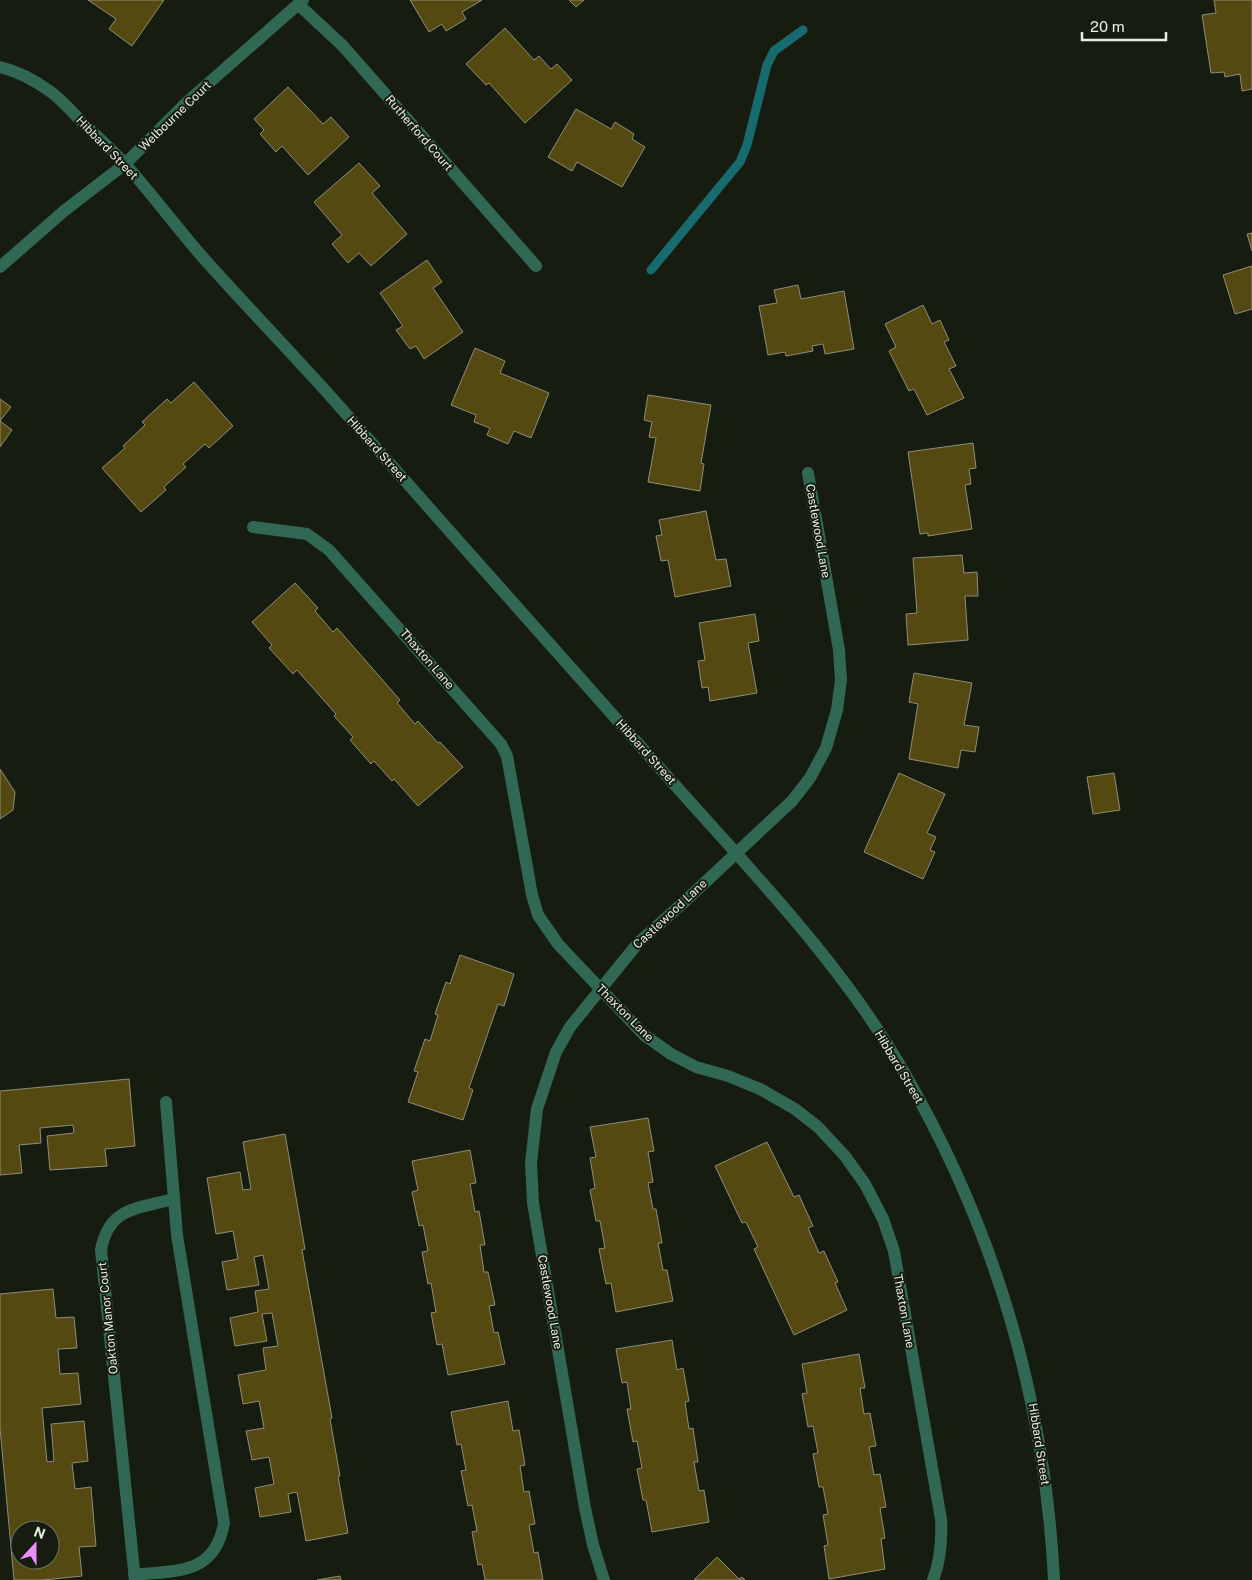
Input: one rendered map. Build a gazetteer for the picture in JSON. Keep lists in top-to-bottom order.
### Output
{
  "streets": {
    "street": [
      "Welbourne Court",
      "Rutherford Court",
      "Hibbard Street",
      "Castlewood Lane",
      "Thaxton Lane",
      "Oakton Manor Court"
    ]
  },
  "crossings": [
    ["Welbourne Court", "Rutherford Court"],
    ["Welbourne Court", "Hibbard Street"],
    ["Hibbard Street", "Castlewood Lane"],
    ["Castlewood Lane", "Thaxton Lane"]
  ],
  "scale_bar": "20 m",
  "north": "top"
}
